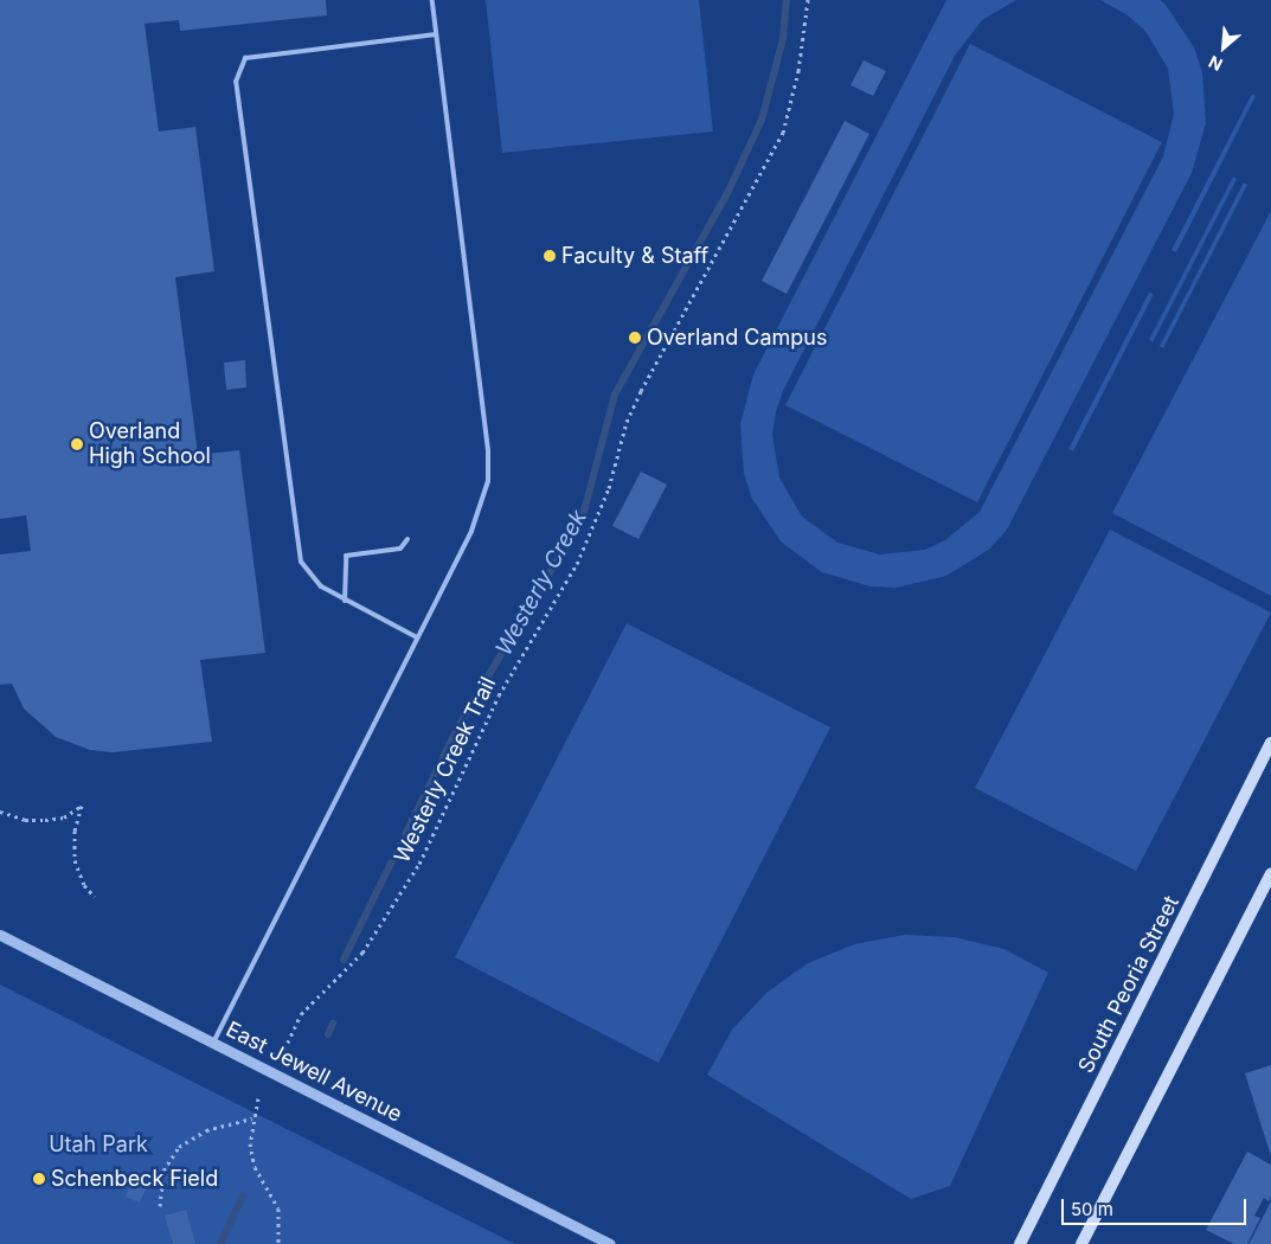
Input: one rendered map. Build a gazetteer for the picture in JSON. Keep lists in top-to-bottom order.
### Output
{
  "streets": {
    "main road": ["South Peoria Street"],
    "street": ["East Jewell Avenue"],
    "path": ["Westerly Creek Trail"]
  },
  "water": ["Westerly Creek"],
  "parks": ["Utah Park"],
  "places": [
    "Faculty & Staff",
    "Overland Campus",
    "Overland High School",
    "Schenbeck Field"
  ],
  "scale_bar": "50 m",
  "north": "bottom left"
}
